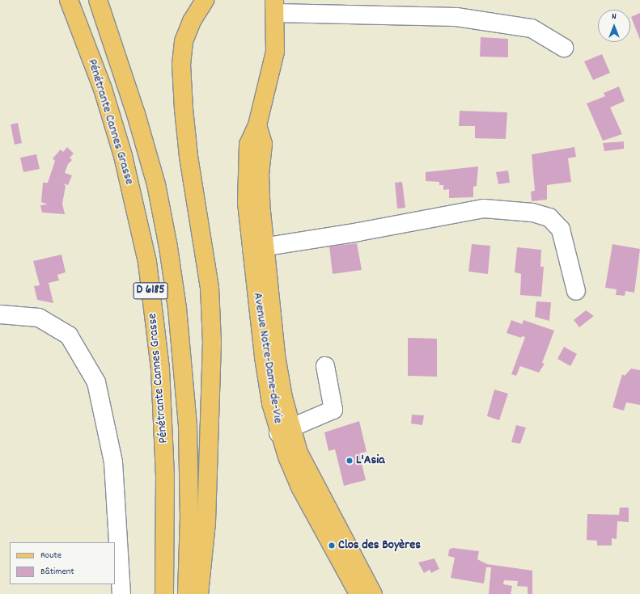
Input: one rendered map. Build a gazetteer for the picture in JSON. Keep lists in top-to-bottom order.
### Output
{
  "streets": {
    "main road": ["Pénétrante Cannes Grasse", "D 6185", "Avenue Notre-Dame-de-Vie"]
  },
  "places": ["L'Asia", "Clos des Boyères"],
  "legend": ["Route", "Bâtiment"],
  "north": "top"
}
